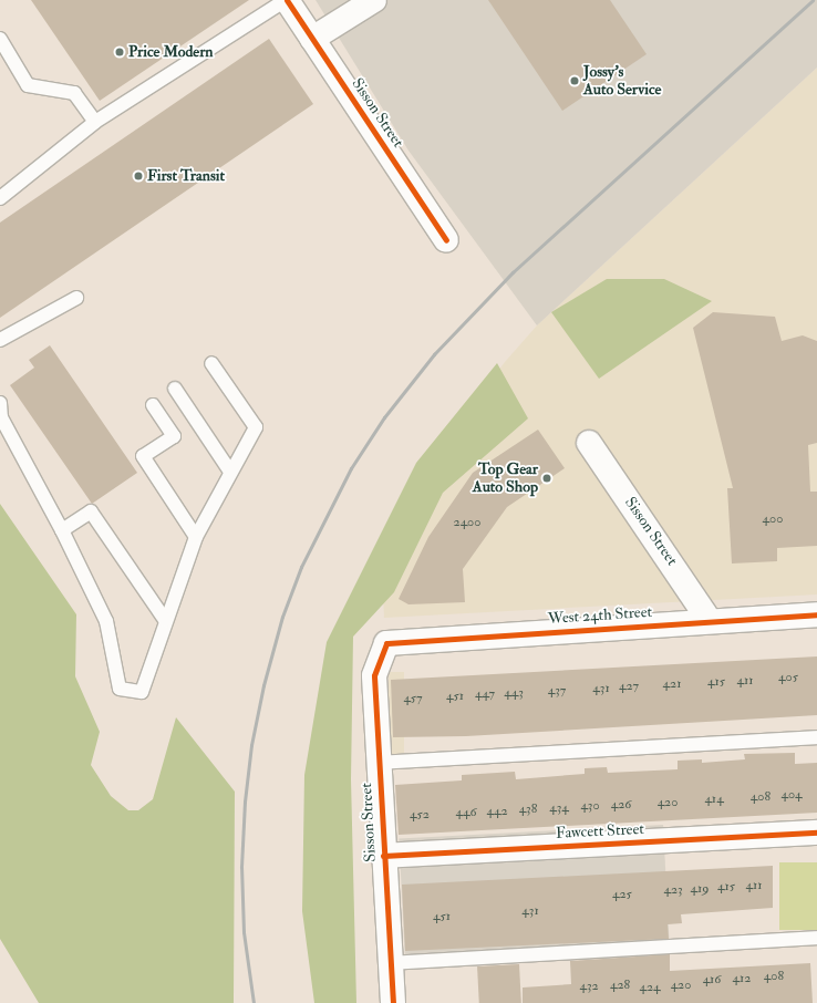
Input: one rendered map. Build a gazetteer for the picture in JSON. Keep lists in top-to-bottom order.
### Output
{
  "streets": {
    "street": ["Sisson Street", "West 24th Street", "Fawcett Street"]
  },
  "crossings": [
    ["Sisson Street", "West 24th Street"],
    ["Sisson Street", "Fawcett Street"]
  ],
  "places": [
    "Price Modern",
    "Jossy's Auto Service",
    "First Transit",
    "Top Gear Auto Shop"
  ],
  "house_numbers": [
    "400",
    "2400",
    "405",
    "411",
    "415",
    "421",
    "427",
    "431",
    "437",
    "443",
    "447",
    "451",
    "457",
    "404",
    "408",
    "414",
    "420",
    "426",
    "430",
    "434",
    "438",
    "442",
    "446",
    "452",
    "411",
    "415",
    "419",
    "423",
    "425",
    "431",
    "451",
    "408",
    "412",
    "416",
    "428",
    "420",
    "432",
    "424"
  ]
}
